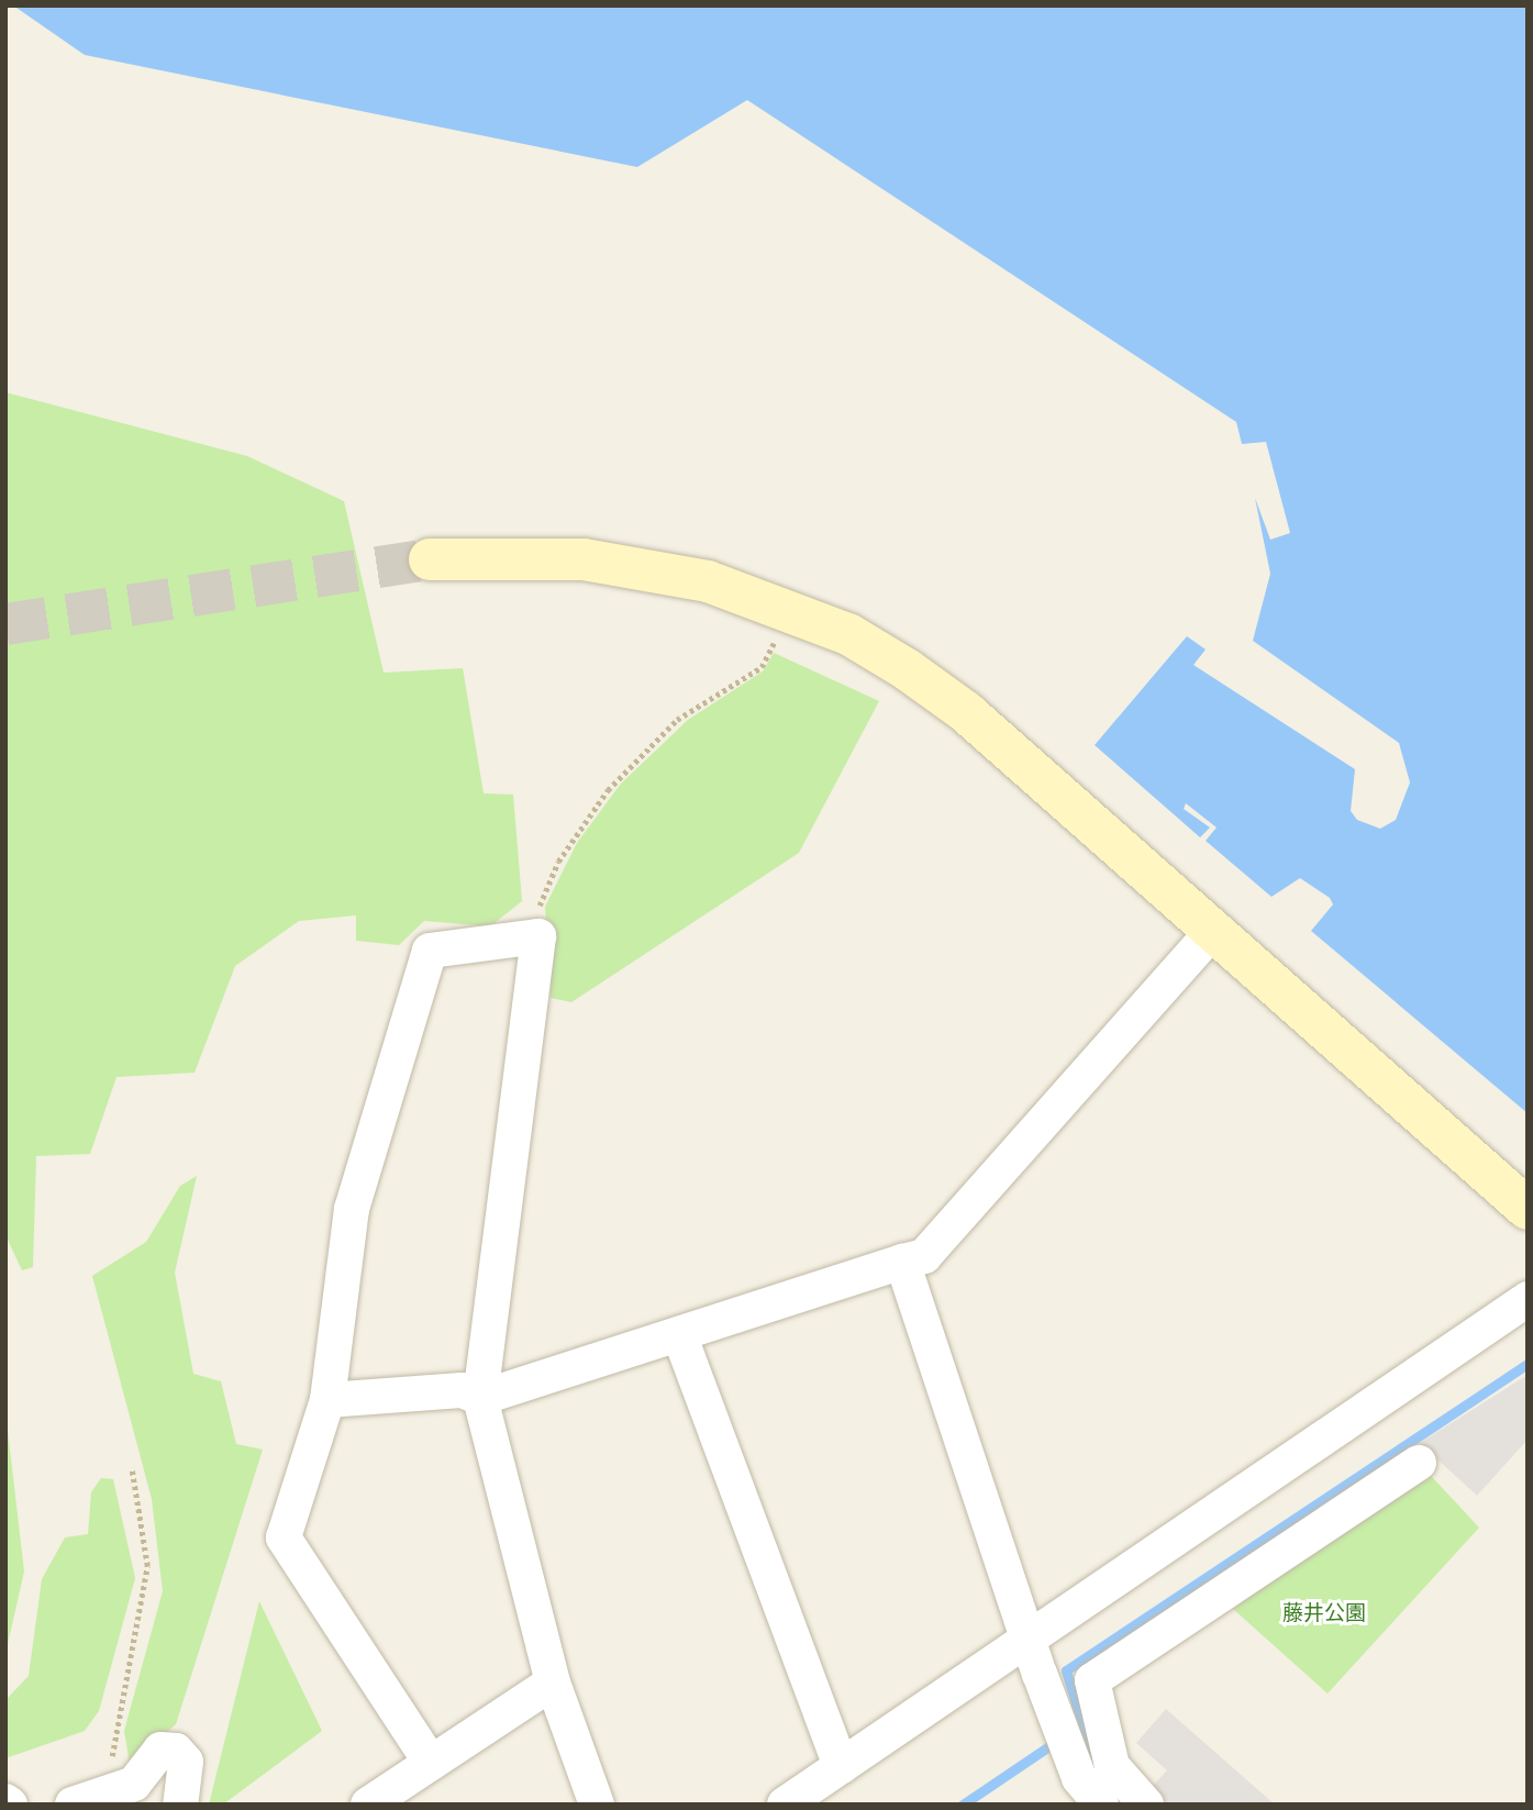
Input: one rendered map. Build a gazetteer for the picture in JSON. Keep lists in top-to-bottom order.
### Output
{
  "parks": ["藤井公園"]
}
